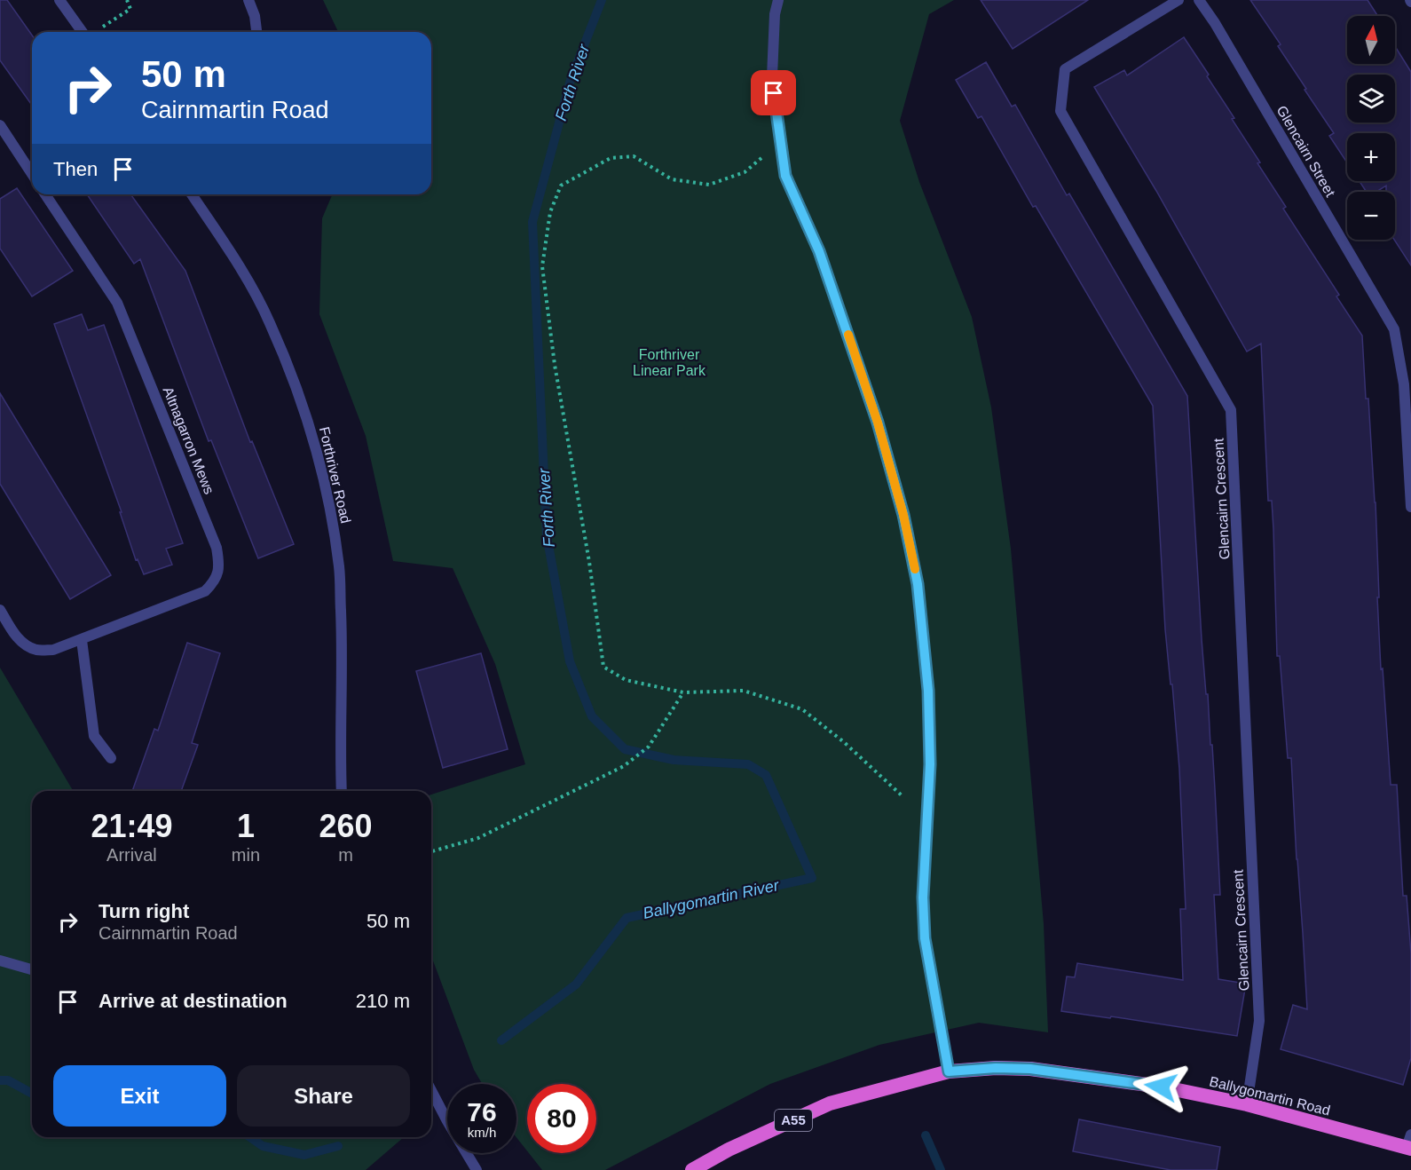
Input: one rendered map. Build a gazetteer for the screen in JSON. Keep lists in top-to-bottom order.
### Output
{
  "streets": {
    "highway": ["Ballygomartin Road", "A55"],
    "street": [
      "Glencairn Street",
      "Altnagarron Mews",
      "Forthriver Road",
      "Glencairn Crescent"
    ]
  },
  "crossings": [
    ["Glencairn Crescent", "Ballygomartin Road"]
  ],
  "water": ["Forth River", "Ballygomartin River"],
  "parks": ["Forthriver Linear Park"],
  "north": "top",
  "page": {
    "map_buttons": ["+", "−"],
    "turn": ["50 m", "Cairnmartin Road"],
    "then": "Then",
    "eta": [
      "21:49",
      "Arrival",
      "1",
      "min",
      "260",
      "m"
    ],
    "list": [
      {
        "name": "Turn right",
        "note": "Cairnmartin Road",
        "value": "50 m"
      },
      {
        "name": "Arrive at destination",
        "value": "210 m"
      }
    ],
    "buttons": ["Exit", "Share"],
    "speed": "76 km/h",
    "limit": "80"
  }
}
